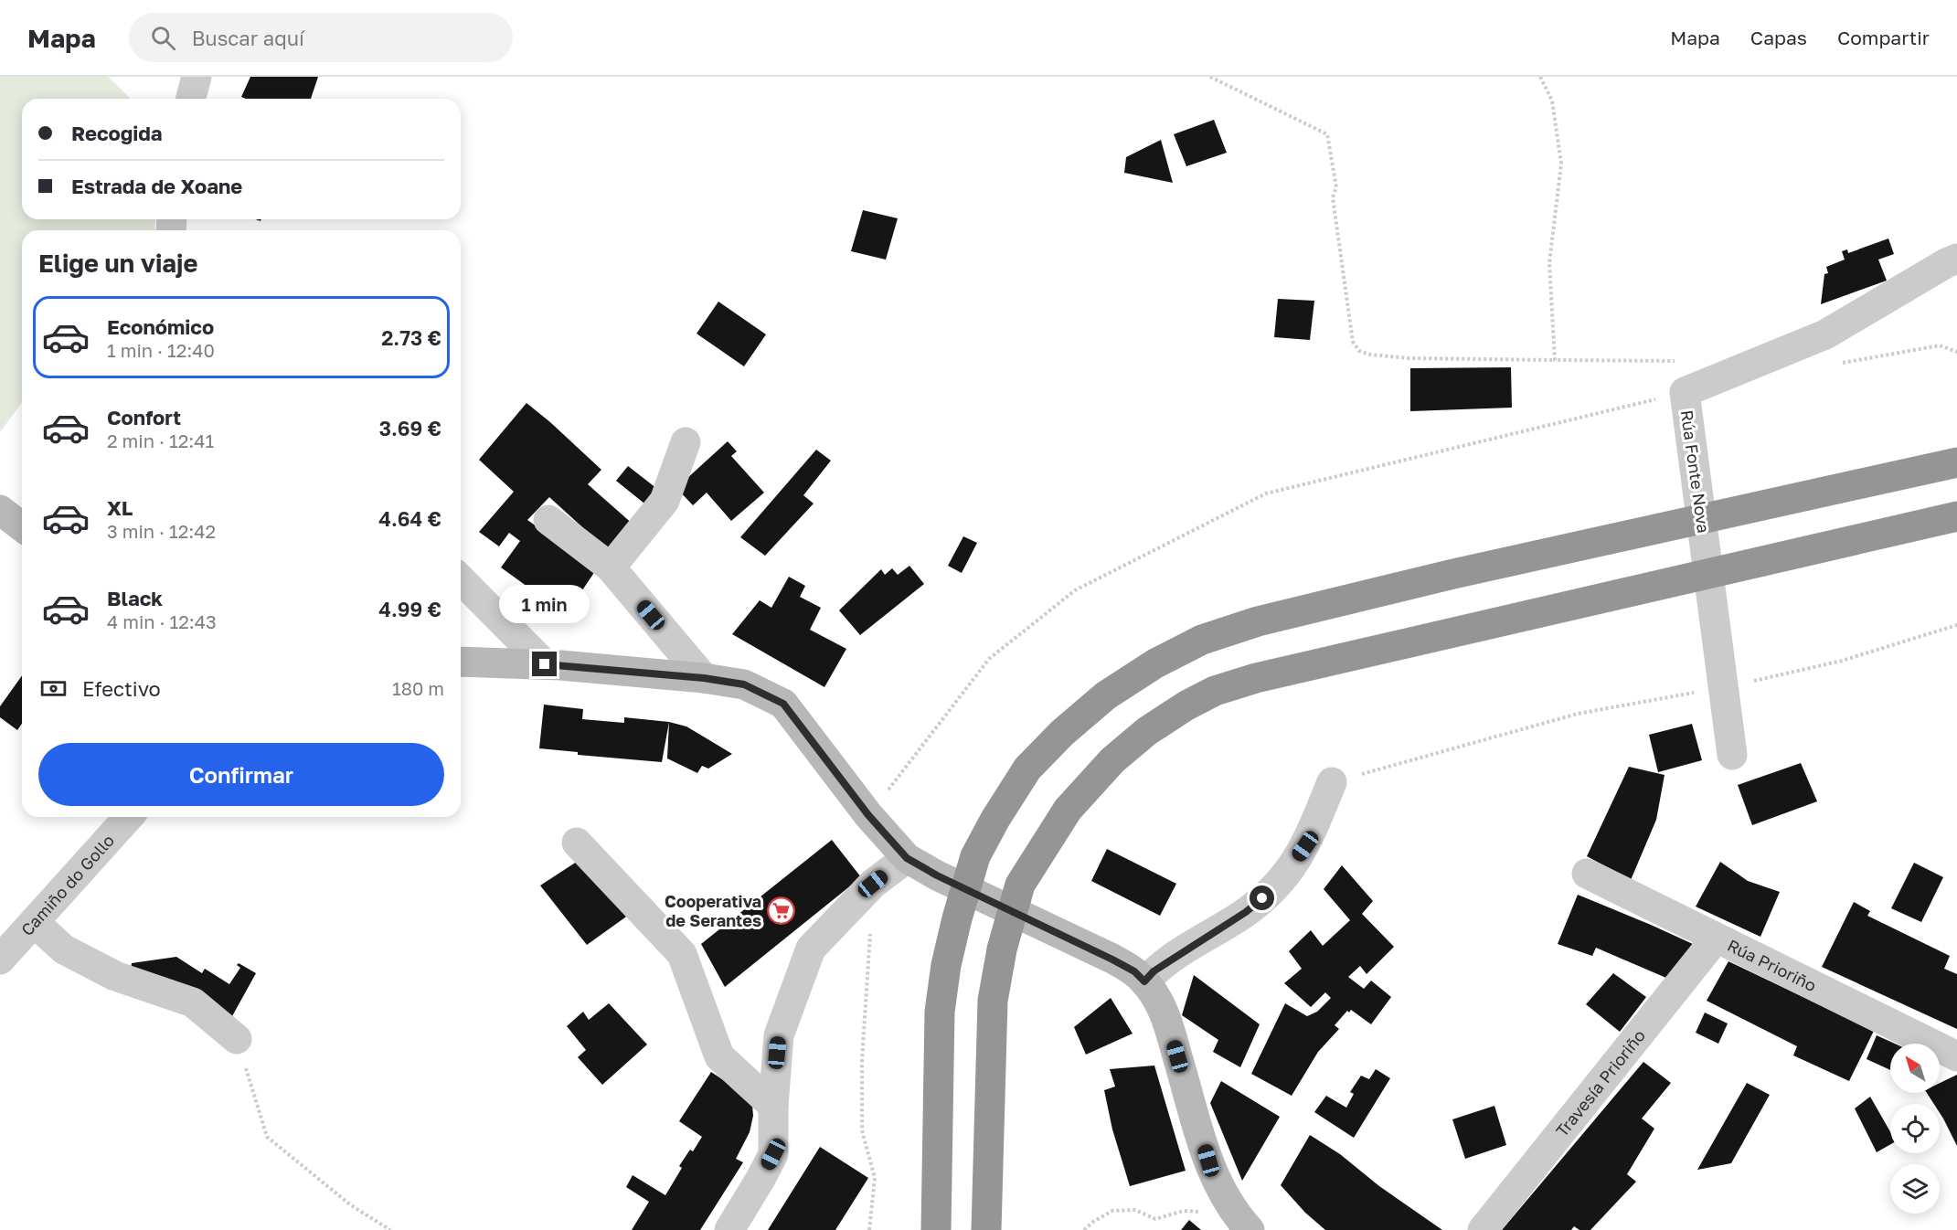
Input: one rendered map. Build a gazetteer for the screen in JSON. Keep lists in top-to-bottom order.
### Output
{
  "streets": {
    "street": [
      "Rúa Fonte Nova",
      "Camiño do Gollo",
      "Rúa Prioriño",
      "Travesía Prioriño"
    ]
  },
  "crossings": [
    ["Rúa Prioriño", "Travesía Prioriño"]
  ],
  "places": {
    "supermarket": ["Cooperativa de Serantes"]
  },
  "north": "top left",
  "page": {
    "header": "Mapa",
    "search": "Buscar aquí",
    "nav": ["Mapa", "Capas", "Compartir"],
    "banner": ["Recogida", "Estrada de Xoane"],
    "heading": "Elige un viaje",
    "list": [
      {
        "name": "Económico",
        "note": "1 min · 12:40",
        "value": "2.73 €"
      },
      {
        "name": "Confort",
        "note": "2 min · 12:41",
        "value": "3.69 €"
      },
      {
        "name": "XL",
        "note": "3 min · 12:42",
        "value": "4.64 €"
      },
      {
        "name": "Black",
        "note": "4 min · 12:43",
        "value": "4.99 €"
      }
    ],
    "bubble": "1 min",
    "pay": ["Efectivo", "180 m"],
    "buttons": "Confirmar"
  }
}
